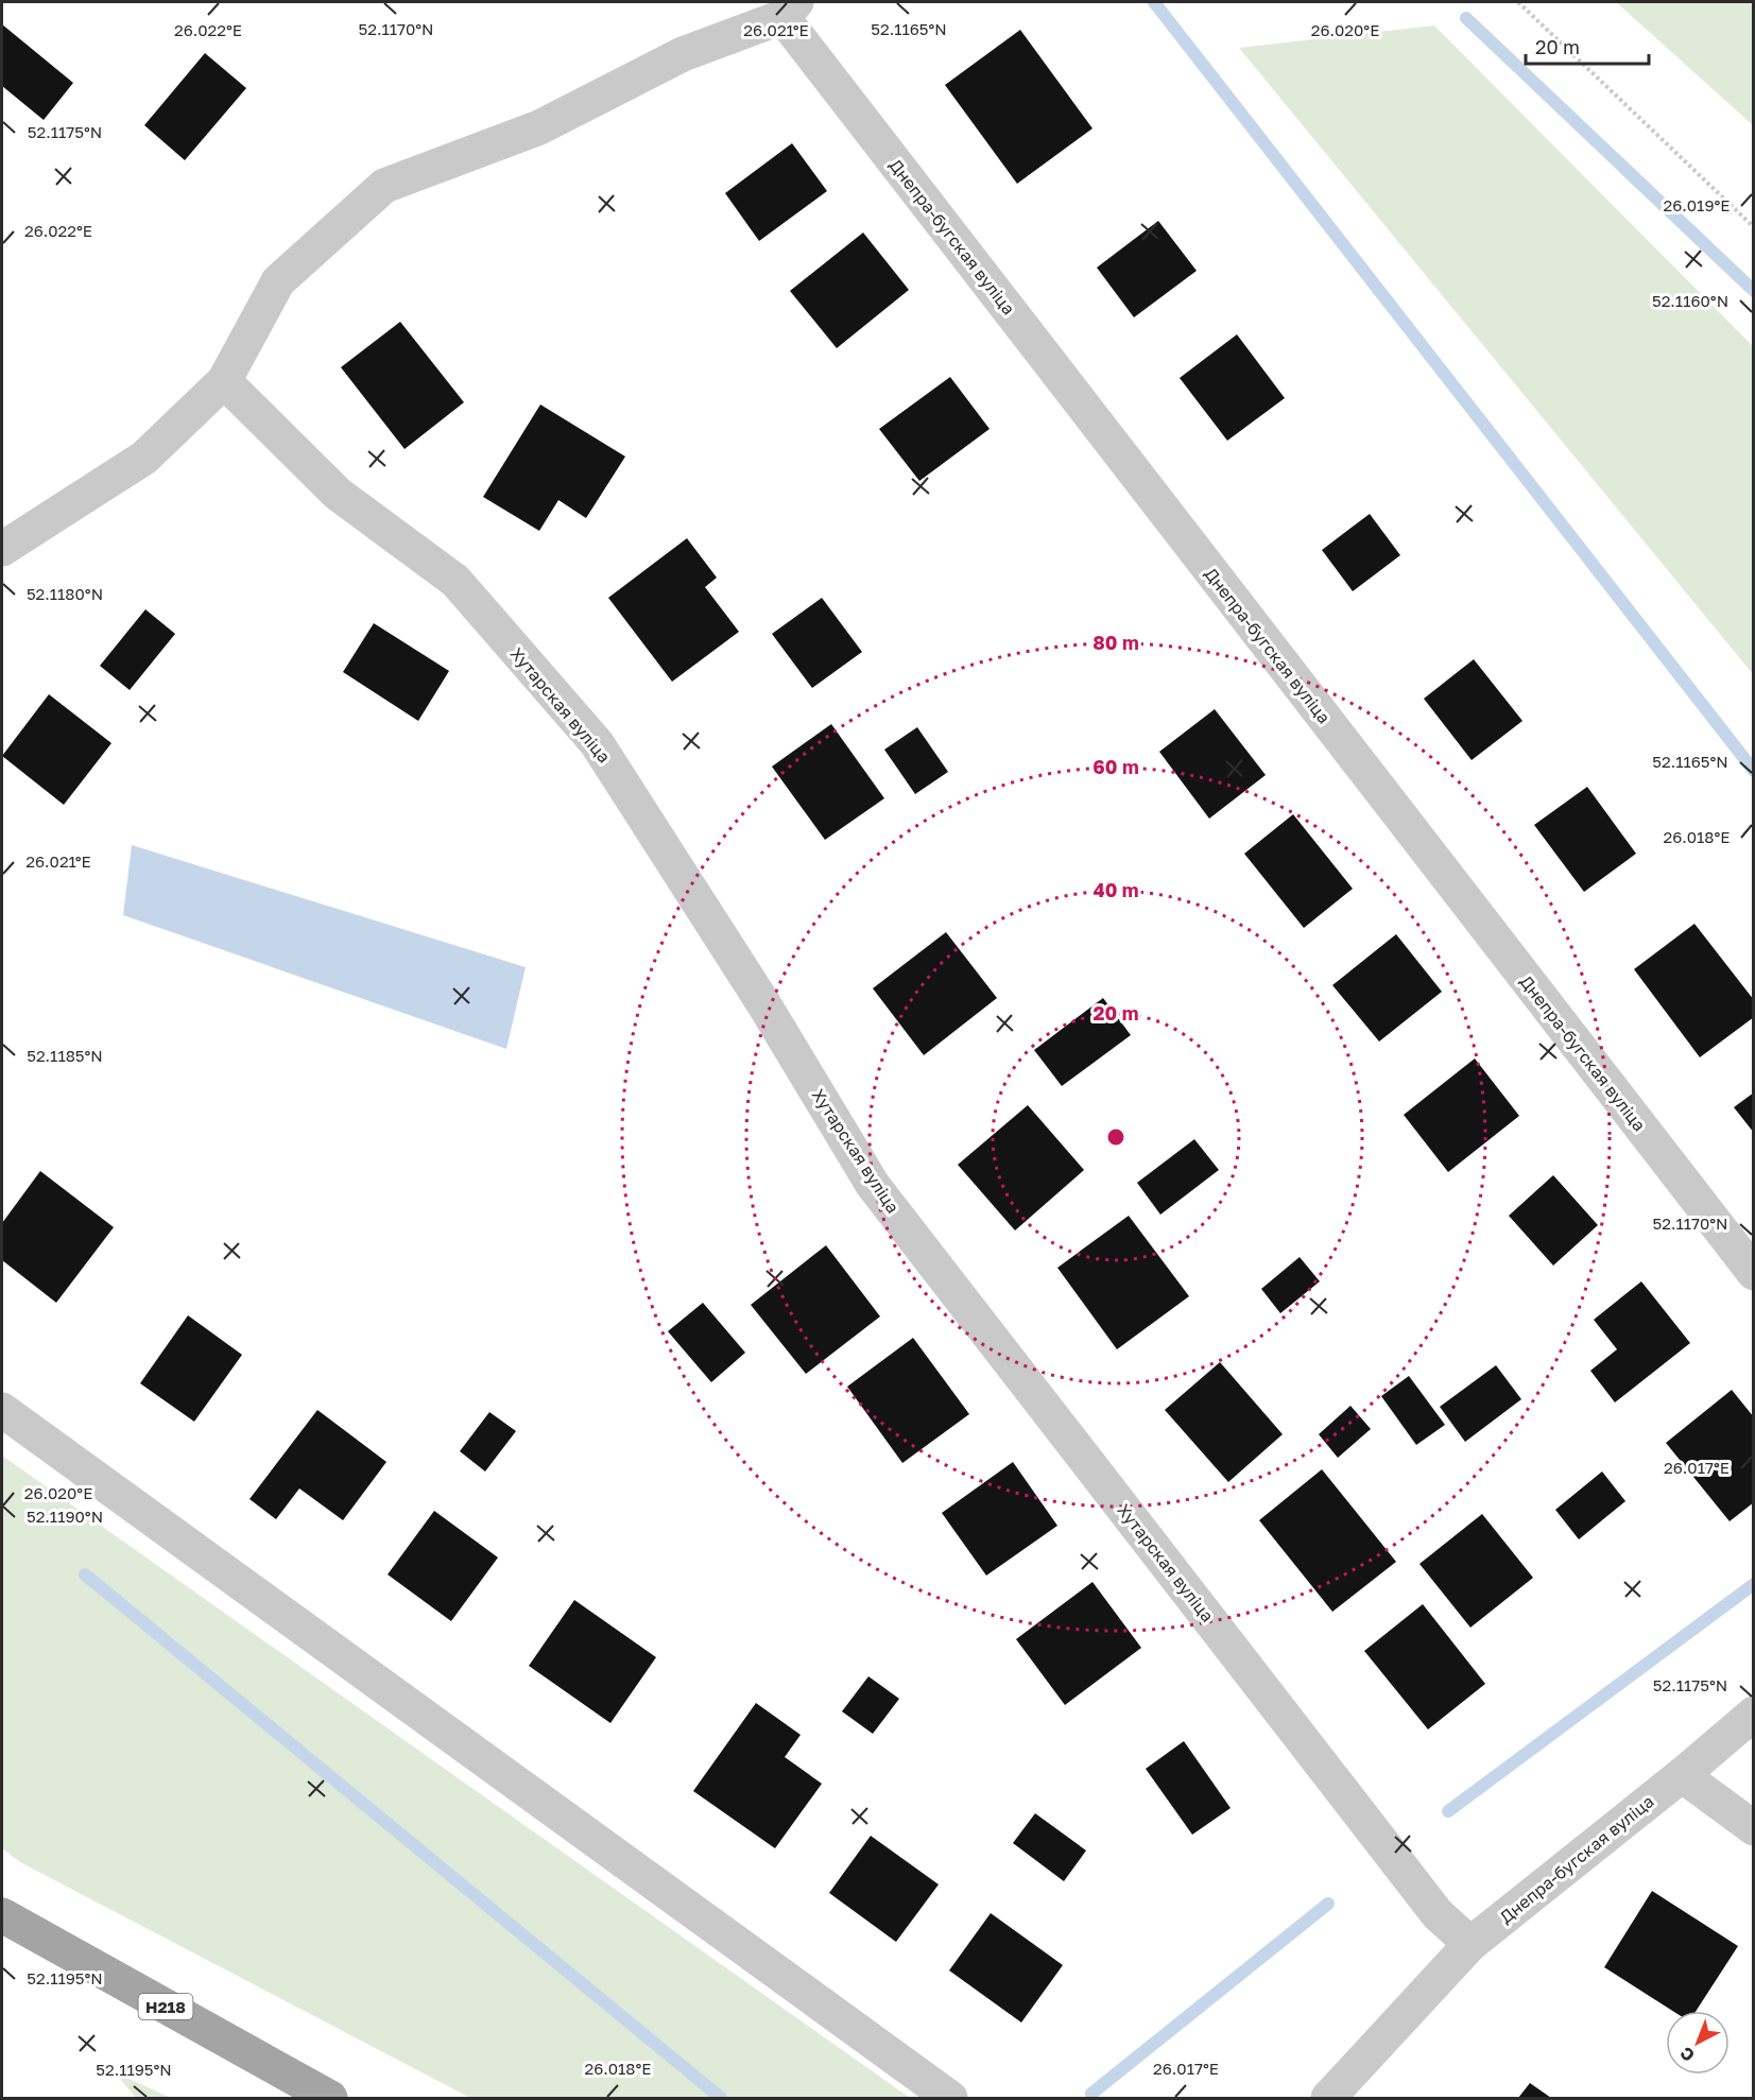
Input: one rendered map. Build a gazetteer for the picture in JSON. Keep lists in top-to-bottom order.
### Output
{
  "streets": {
    "main road": ["Н218"],
    "street": ["Днепра-бугская вуліца", "Хутарская вуліца"]
  },
  "crossings": [
    ["Днепра-бугская вуліца", "Хутарская вуліца"]
  ],
  "scale_bar": "20 m",
  "north": "bottom left",
  "coordinates": [
    "52.1170°N",
    "52.1165°N",
    "26.022°E",
    "26.021°E",
    "26.020°E",
    "52.1175°N",
    "26.019°E",
    "52.1160°N",
    "52.1180°N",
    "26.018°E",
    "52.1185°N",
    "26.017°E",
    "52.1190°N",
    "52.1195°N"
  ],
  "rings": [
    "80 m",
    "60 m",
    "40 m",
    "20 m"
  ]
}
